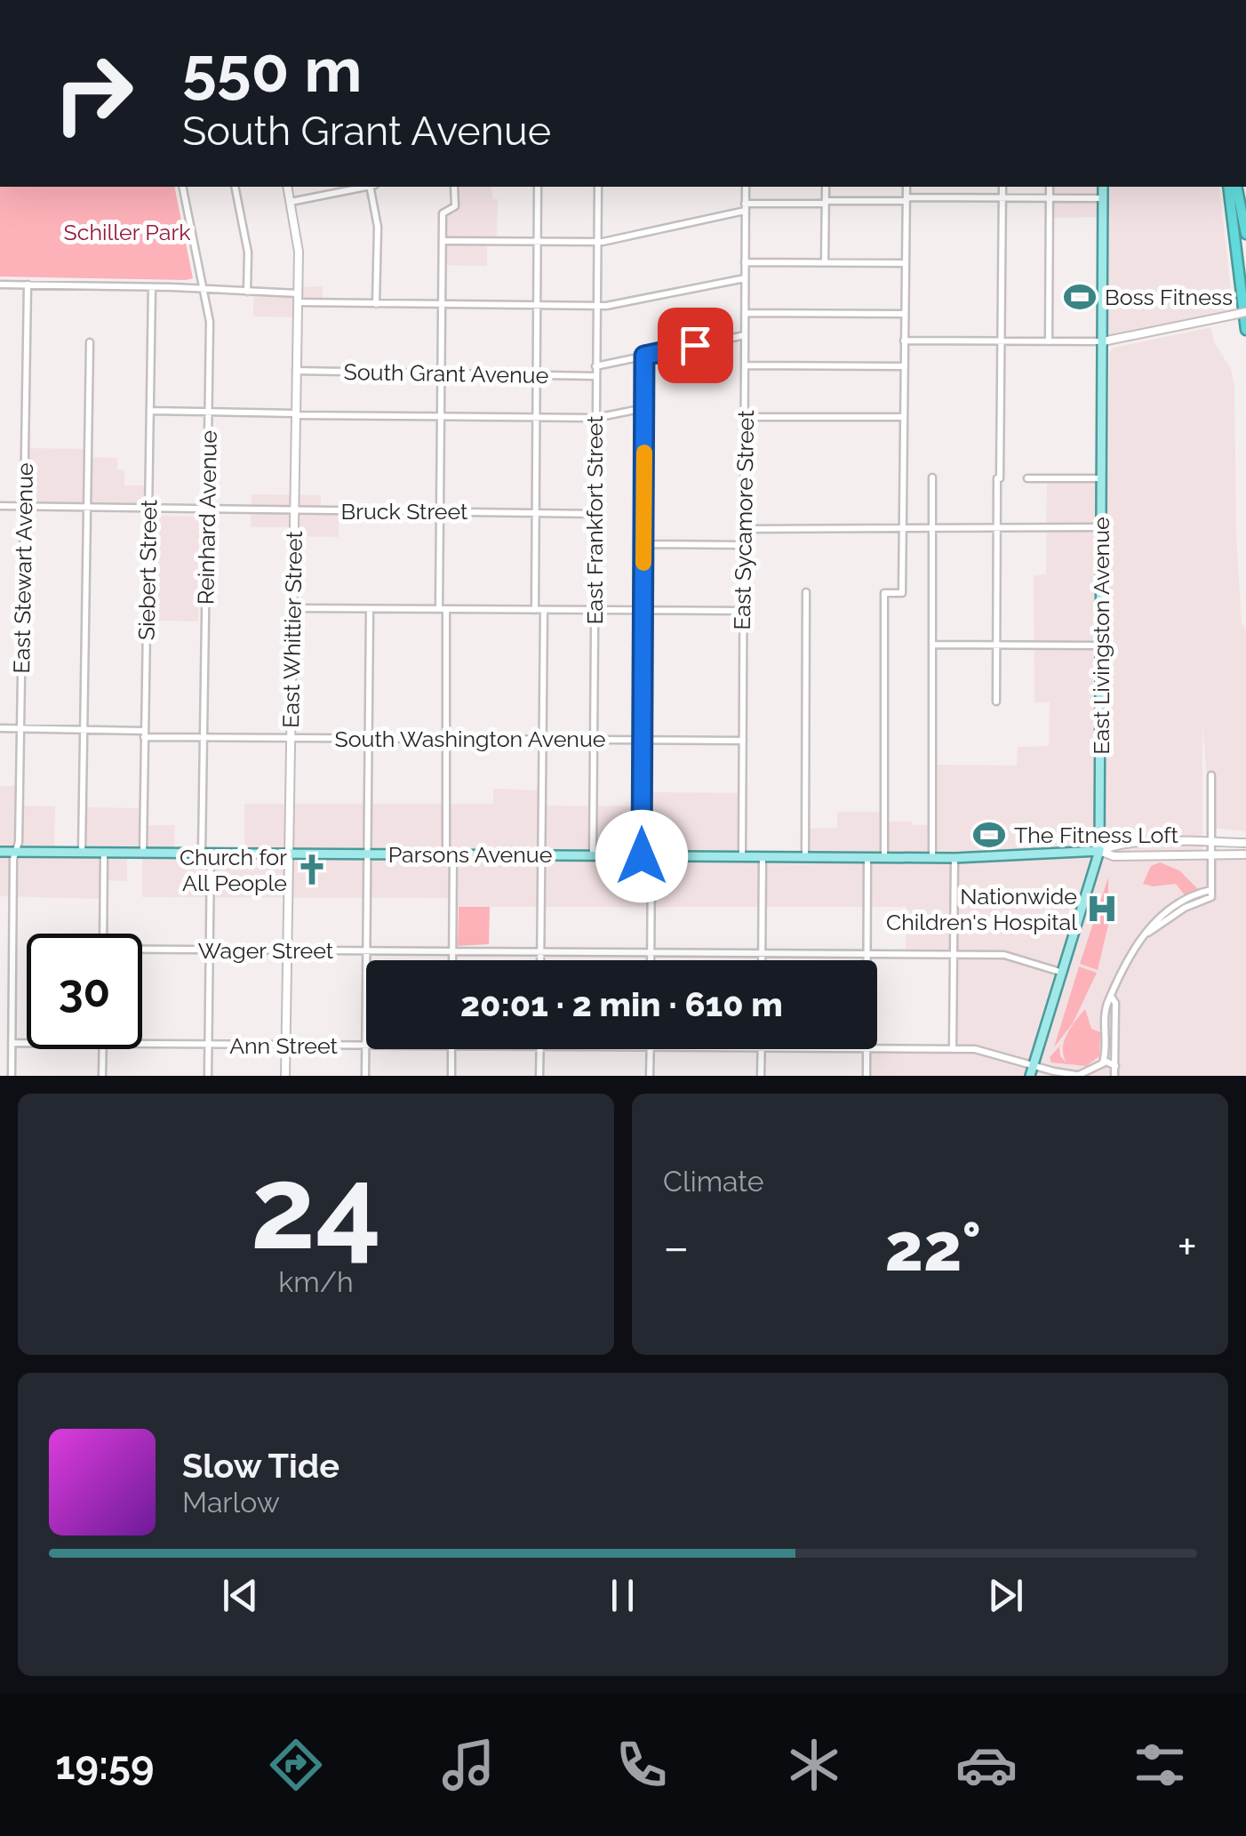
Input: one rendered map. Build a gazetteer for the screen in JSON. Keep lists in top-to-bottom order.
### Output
{
  "streets": {
    "main road": ["East Livingston Avenue", "Parsons Avenue"],
    "street": [
      "South Grant Avenue",
      "Bruck Street",
      "Reinhard Avenue",
      "East Frankfort Street",
      "East Sycamore Street",
      "East Stewart Avenue",
      "Siebert Street",
      "East Whittier Street",
      "South Washington Avenue",
      "Wager Street",
      "Ann Street"
    ]
  },
  "crossings": [
    ["South Grant Avenue", "East Frankfort Street"],
    ["South Grant Avenue", "East Whittier Street"],
    ["Bruck Street", "Reinhard Avenue"],
    ["Bruck Street", "East Frankfort Street"],
    ["Bruck Street", "East Stewart Avenue"],
    ["Bruck Street", "Siebert Street"],
    ["Bruck Street", "East Whittier Street"],
    ["Reinhard Avenue", "South Washington Avenue"],
    ["Reinhard Avenue", "Parsons Avenue"],
    ["Reinhard Avenue", "Wager Street"],
    ["Reinhard Avenue", "Ann Street"],
    ["East Frankfort Street", "South Washington Avenue"],
    ["East Frankfort Street", "Parsons Avenue"],
    ["East Sycamore Street", "South Washington Avenue"],
    ["East Sycamore Street", "Parsons Avenue"],
    ["East Stewart Avenue", "South Washington Avenue"],
    ["East Stewart Avenue", "Parsons Avenue"],
    ["East Stewart Avenue", "Ann Street"],
    ["Siebert Street", "South Washington Avenue"],
    ["Siebert Street", "Parsons Avenue"],
    ["East Whittier Street", "South Washington Avenue"],
    ["East Whittier Street", "Parsons Avenue"],
    ["East Whittier Street", "Wager Street"],
    ["East Whittier Street", "Ann Street"],
    ["East Livingston Avenue", "Parsons Avenue"],
    ["East Livingston Avenue", "Wager Street"],
    ["East Livingston Avenue", "Ann Street"]
  ],
  "parks": ["Schiller Park"],
  "places": {
    "sports": ["Boss Fitness", "The Fitness Loft"],
    "church": ["Church for All People"],
    "hospital": ["Nationwide Children's Hospital"]
  },
  "page": {
    "turn": ["550 m", "South Grant Avenue"],
    "limit": "30",
    "trip": "20:01 · 2 min · 610 m",
    "tile": [
      ["24", "km/h"],
      "Climate"
    ],
    "heat": ["−", "22°", "+"],
    "song": ["Slow Tide", "Marlow"],
    "tabs": "19:59"
  }
}
